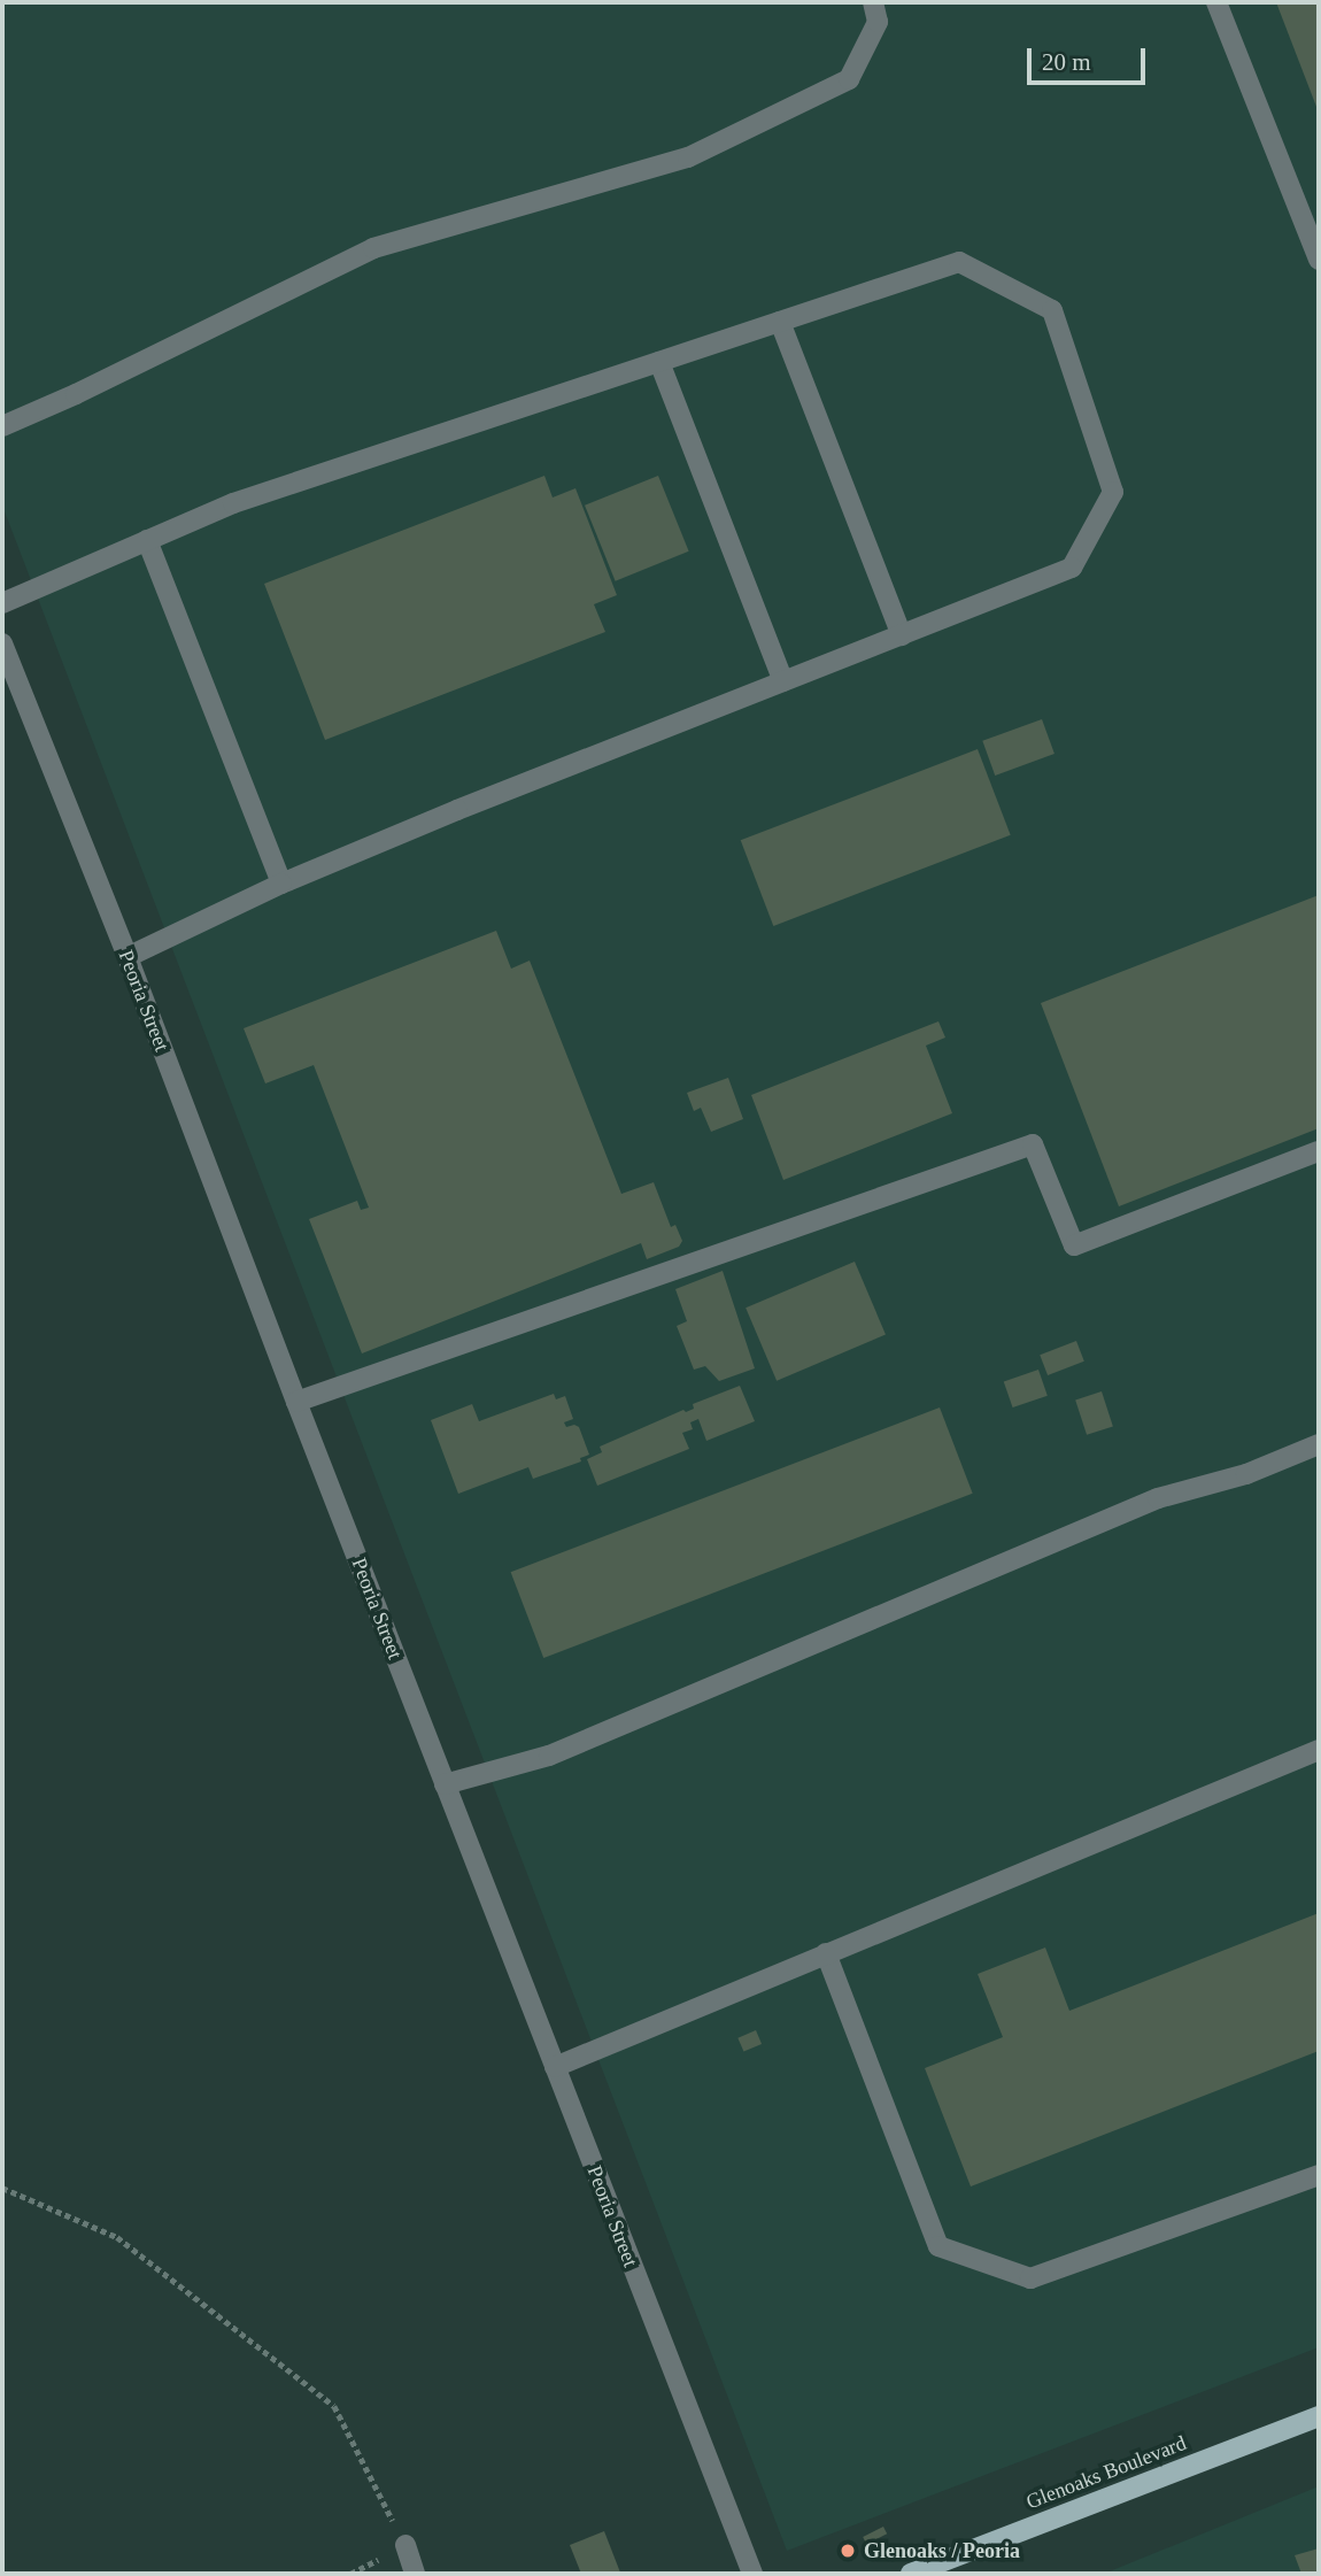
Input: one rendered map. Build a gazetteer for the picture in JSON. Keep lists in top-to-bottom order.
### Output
{
  "streets": {
    "main road": ["Glenoaks Boulevard"],
    "street": ["Peoria Street"]
  },
  "places": ["Glenoaks / Peoria"],
  "scale_bar": "20 m"
}
